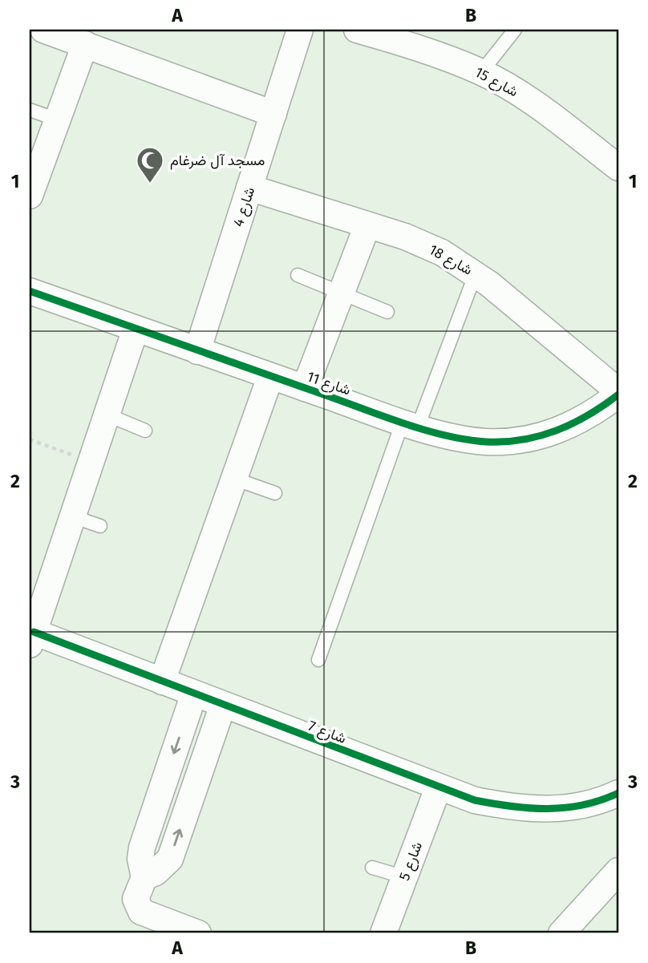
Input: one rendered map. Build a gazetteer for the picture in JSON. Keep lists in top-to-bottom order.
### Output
{
  "streets": {
    "street": [
      "شارع 15",
      "شارع 4",
      "شارع 18",
      "شارع 11",
      "شارع 7",
      "شارع 5"
    ]
  },
  "crossings": [
    ["شارع 4", "شارع 18"],
    ["شارع 4", "شارع 11"],
    ["شارع 18", "شارع 11"],
    ["شارع 7", "شارع 5"]
  ],
  "places": {
    "mosque": ["مسجد آل ضرغام"]
  },
  "grid": {
    "columns": ["A", "B"],
    "rows": ["1", "2", "3"]
  }
}
